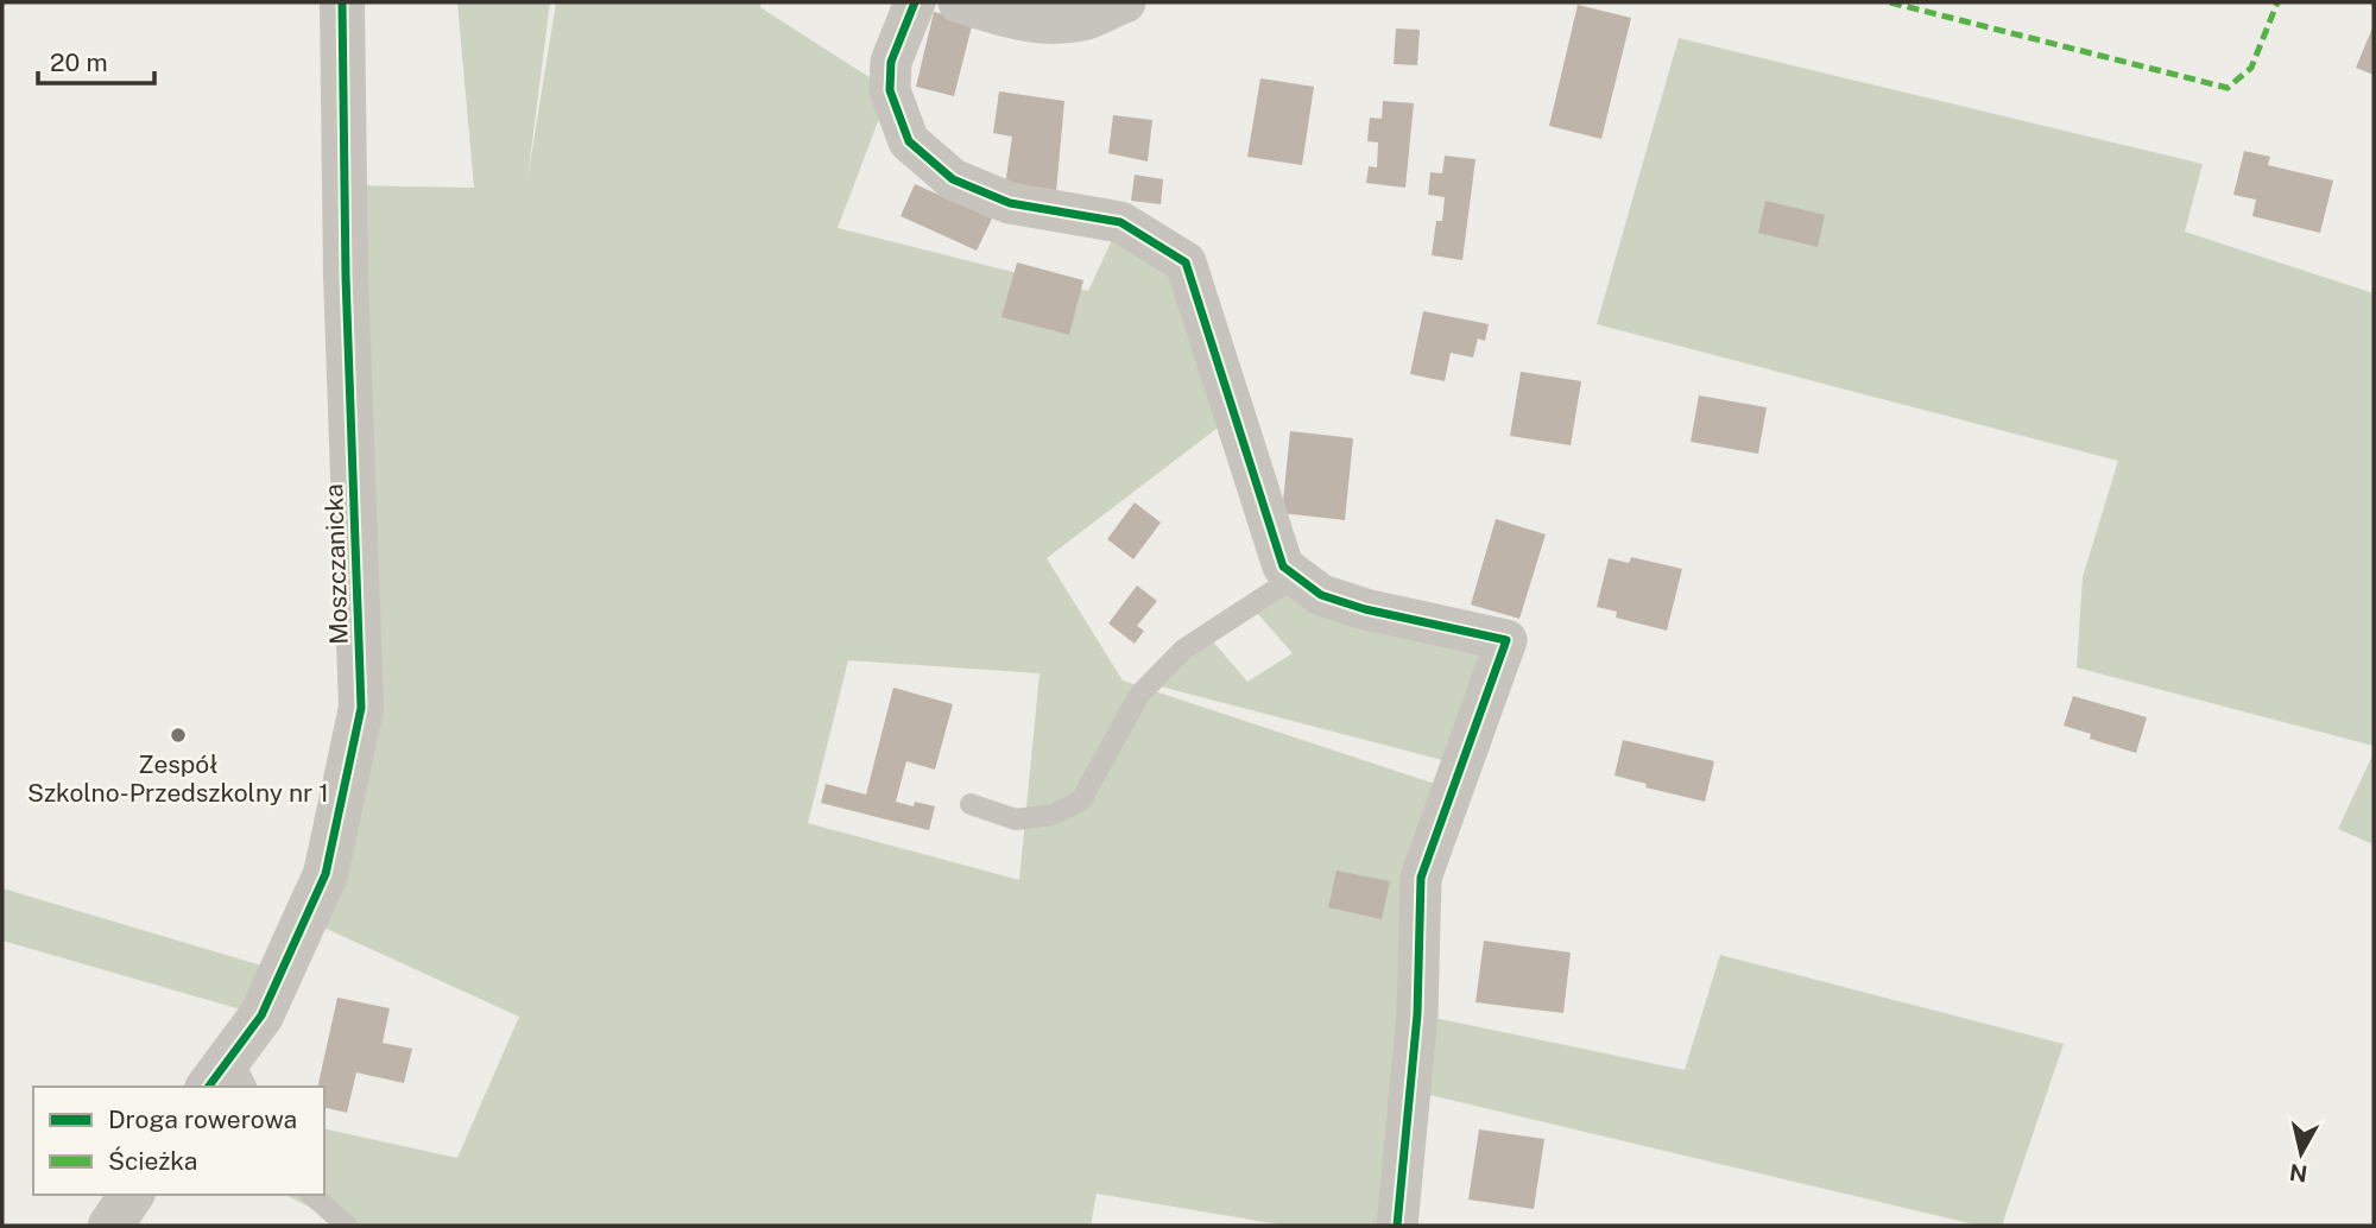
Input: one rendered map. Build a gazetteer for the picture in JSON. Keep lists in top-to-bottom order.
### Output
{
  "streets": {
    "street": ["Moszczanicka"]
  },
  "places": ["Zespół Szkolno-Przedszkolny nr 1"],
  "legend": ["Droga rowerowa", "Ścieżka"],
  "scale_bar": "20 m",
  "north": "bottom"
}
